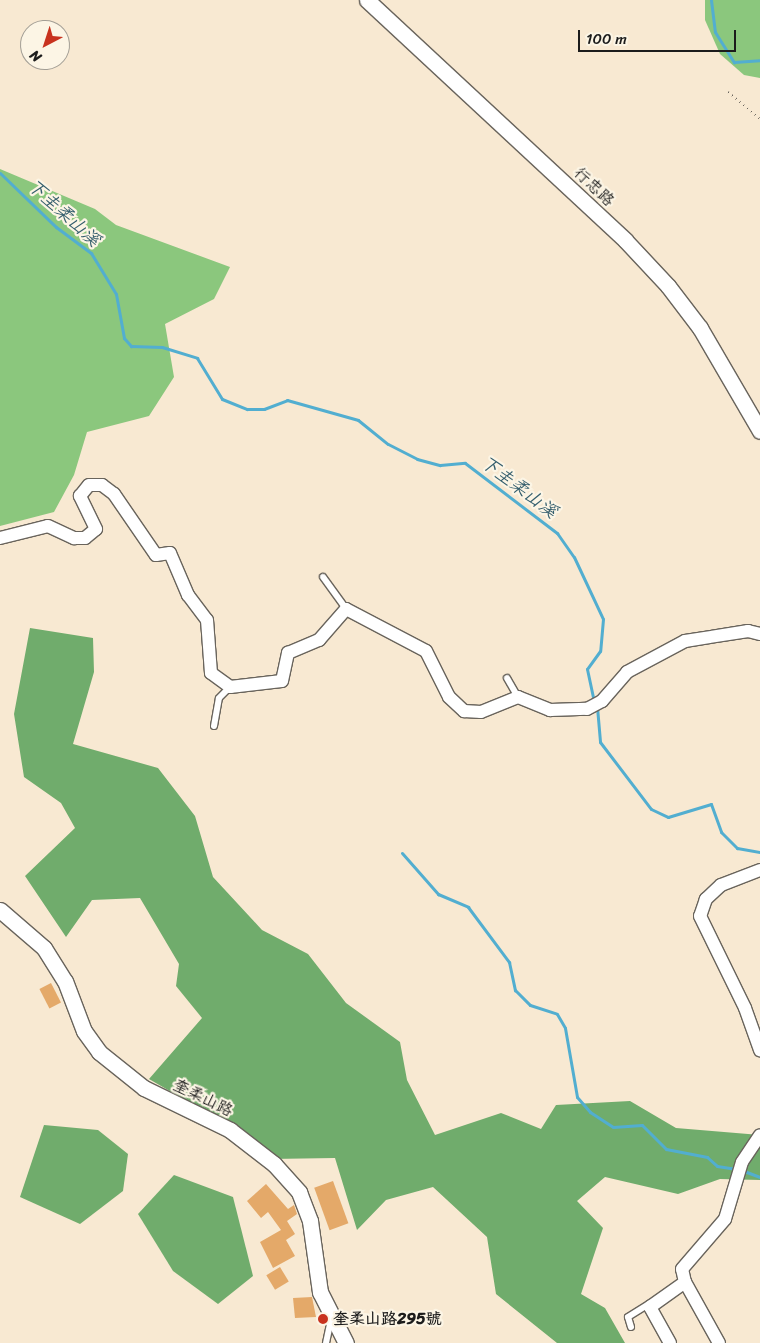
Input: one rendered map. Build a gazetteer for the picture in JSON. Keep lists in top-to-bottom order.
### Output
{
  "streets": {
    "street": ["行忠路", "奎柔山路"]
  },
  "water": ["下圭柔山溪"],
  "places": ["奎柔山路295號"],
  "scale_bar": "100 m",
  "north": "bottom left"
}
